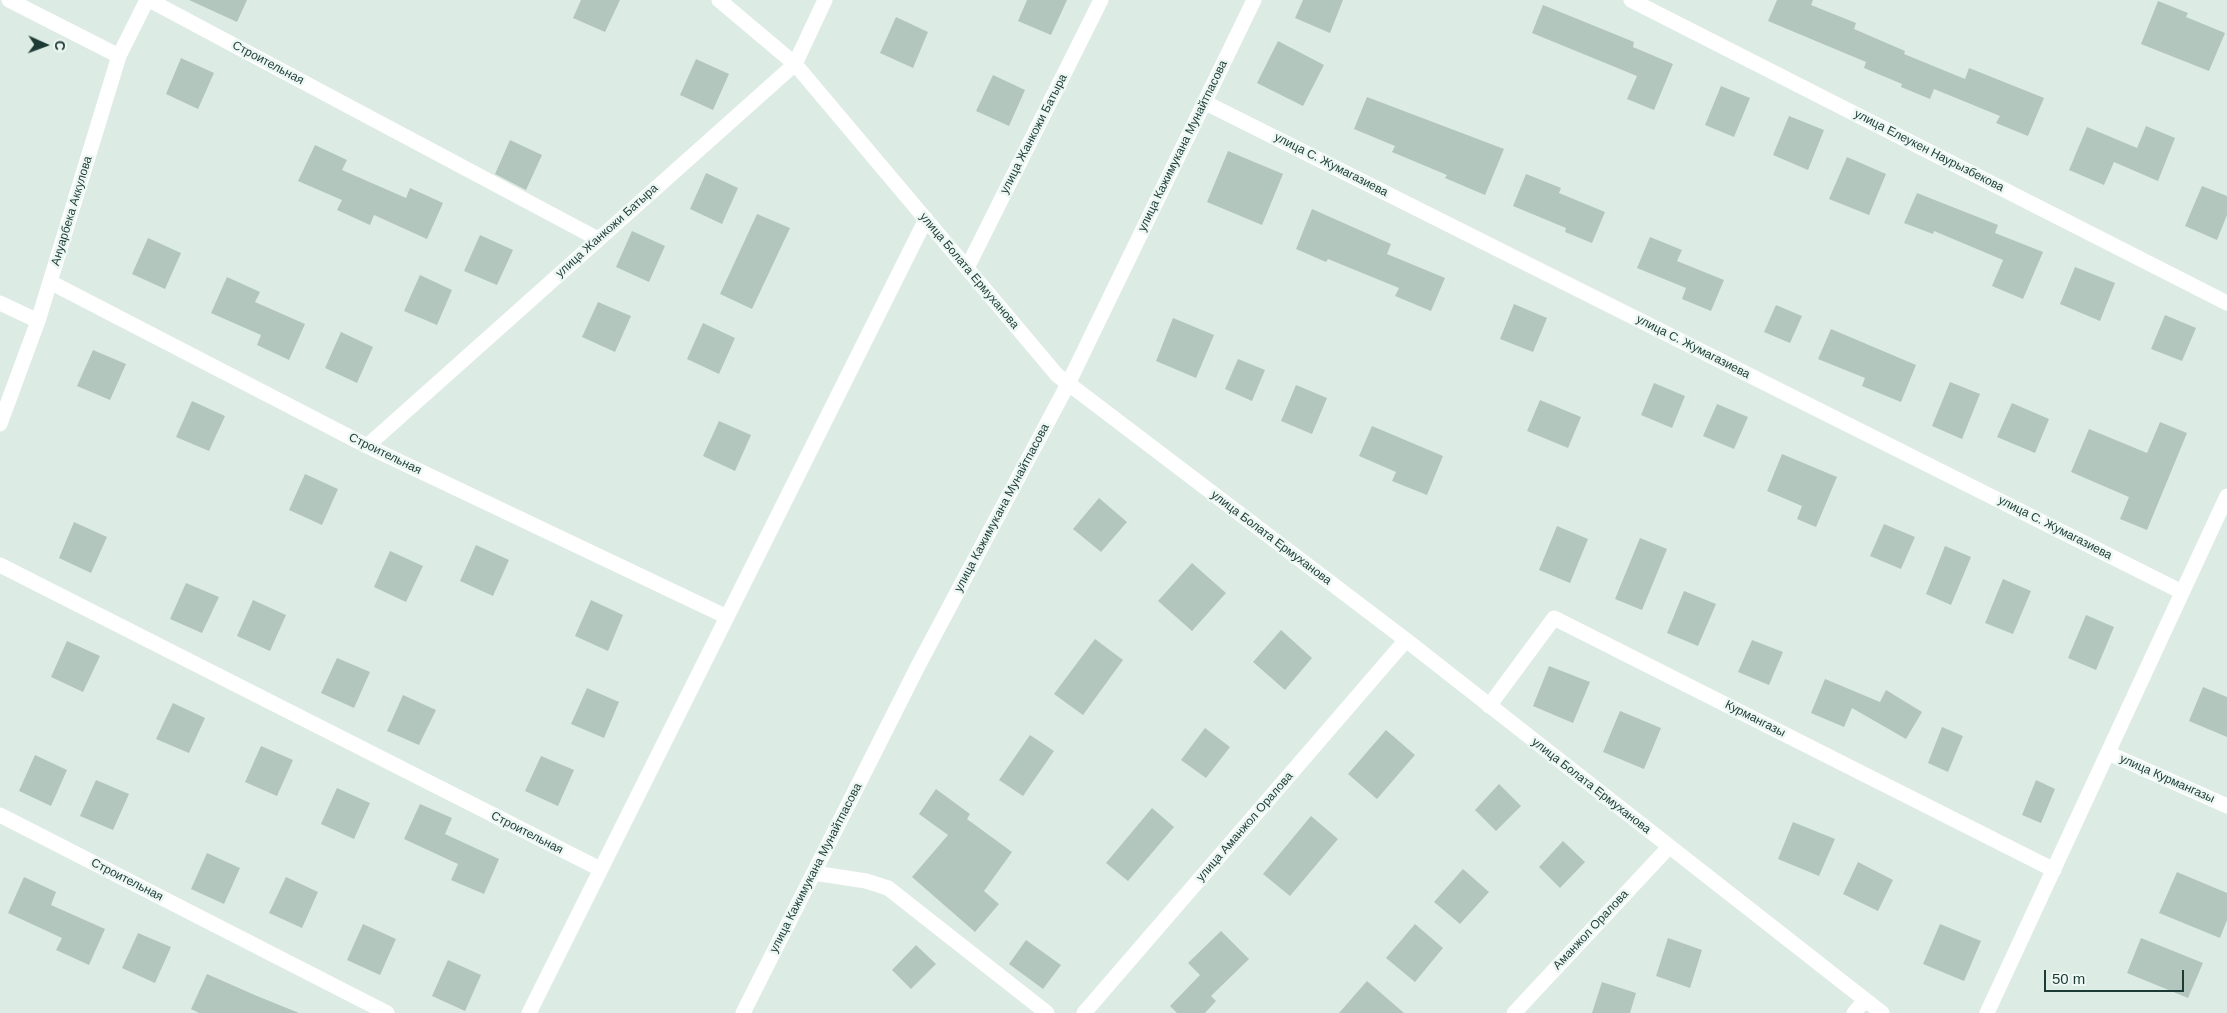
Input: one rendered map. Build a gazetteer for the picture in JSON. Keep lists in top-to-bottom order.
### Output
{
  "streets": {
    "street": [
      "Строительная",
      "улица Жанкожи Батыра",
      "улица Кажимукана Мунайтпасова",
      "улица Елеукен Наурызбекова",
      "улица С. Жумагазиева",
      "Ануарбека Аккулова",
      "улица Болата Ермуханова",
      "Курмангазы",
      "улица Курмангазы",
      "улица Аманжол Оралова",
      "Аманжол Оралова"
    ]
  },
  "crossings": [
    ["Строительная", "улица Жанкожи Батыра"],
    ["Строительная", "Ануарбека Аккулова"],
    ["улица Жанкожи Батыра", "улица Болата Ермуханова"],
    ["улица Кажимукана Мунайтпасова", "улица С. Жумагазиева"],
    ["улица Кажимукана Мунайтпасова", "улица Болата Ермуханова"],
    ["улица Болата Ермуханова", "Курмангазы"],
    ["улица Болата Ермуханова", "улица Аманжол Оралова"],
    ["улица Болата Ермуханова", "Аманжол Оралова"]
  ],
  "scale_bar": "50 m",
  "north": "right"
}
